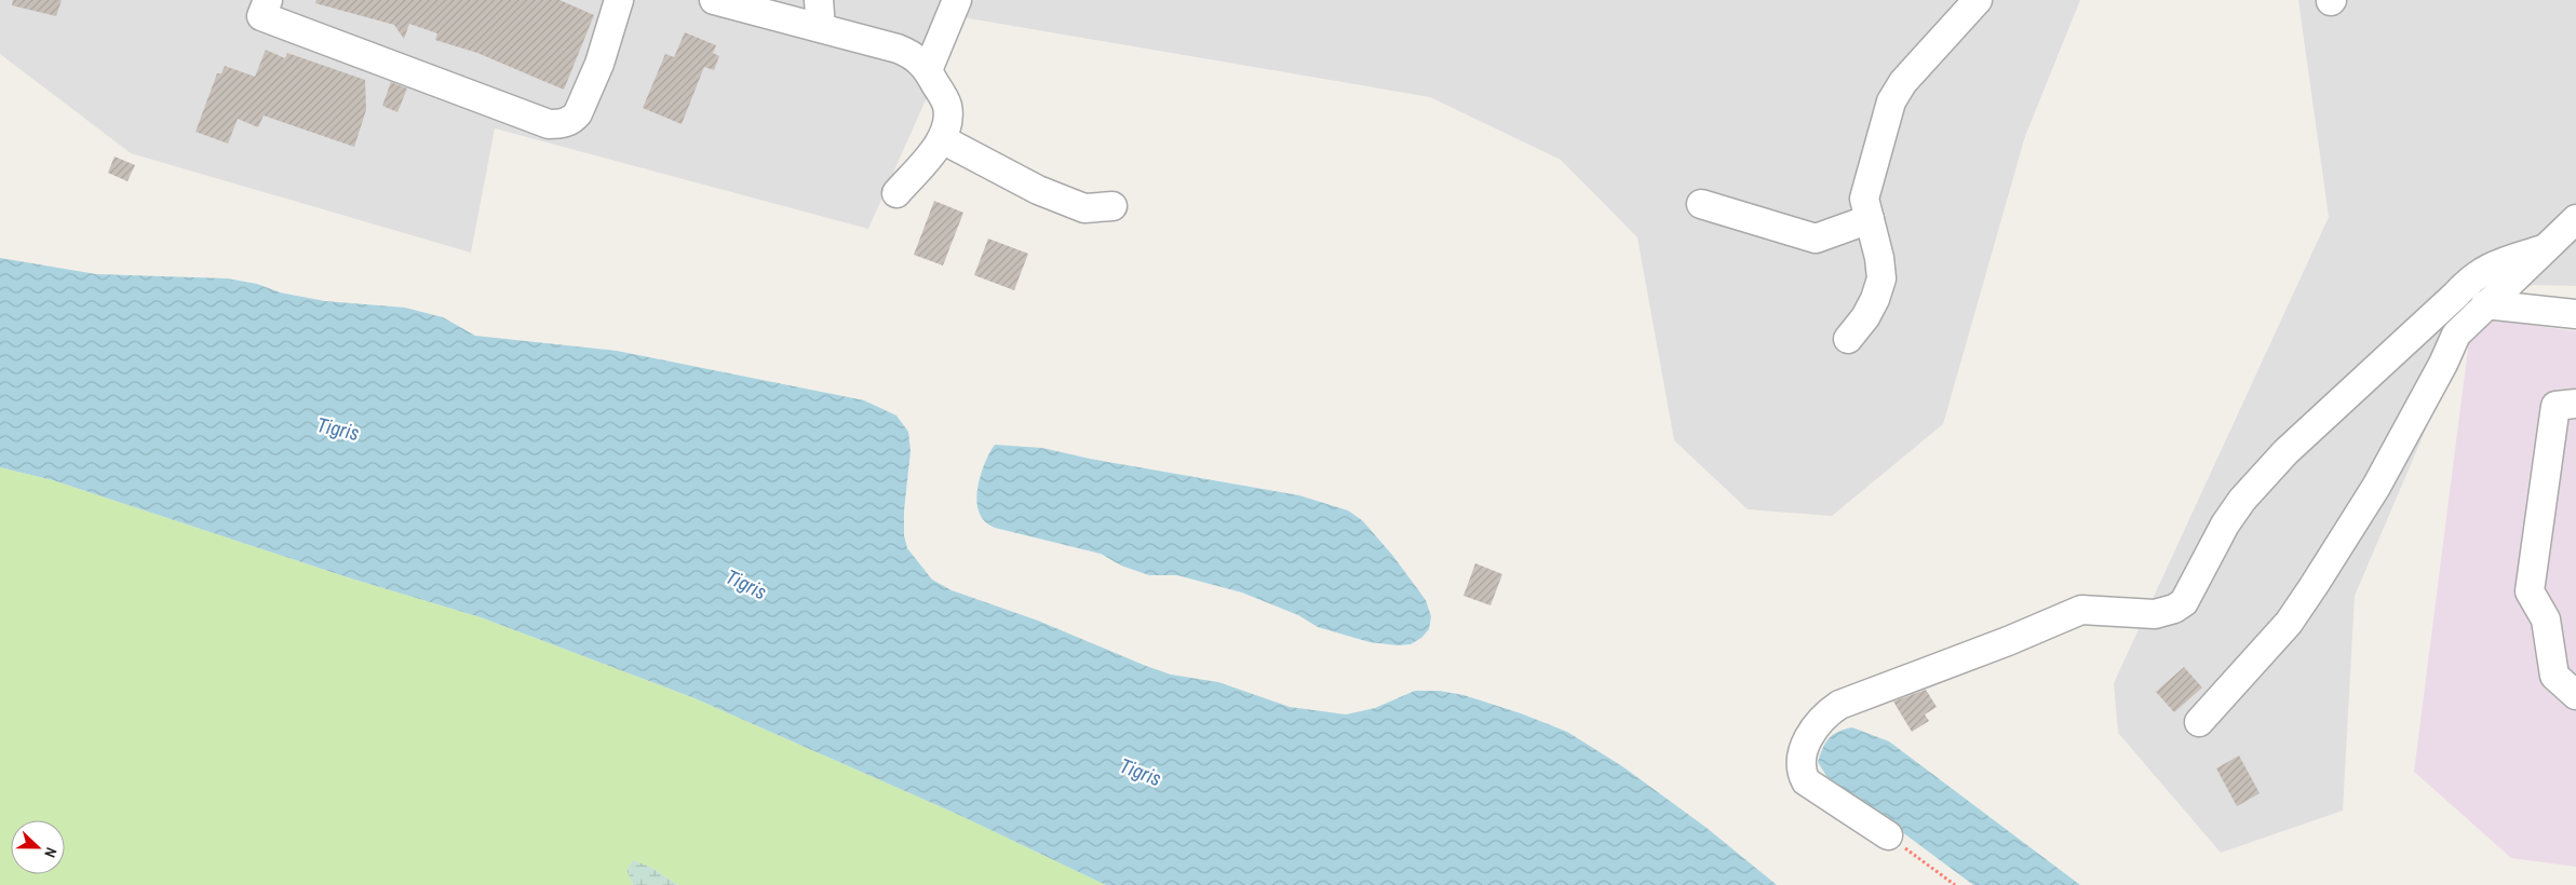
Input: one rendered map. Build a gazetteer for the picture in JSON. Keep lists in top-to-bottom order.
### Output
{
  "water": ["Tigris"],
  "north": "right"
}
